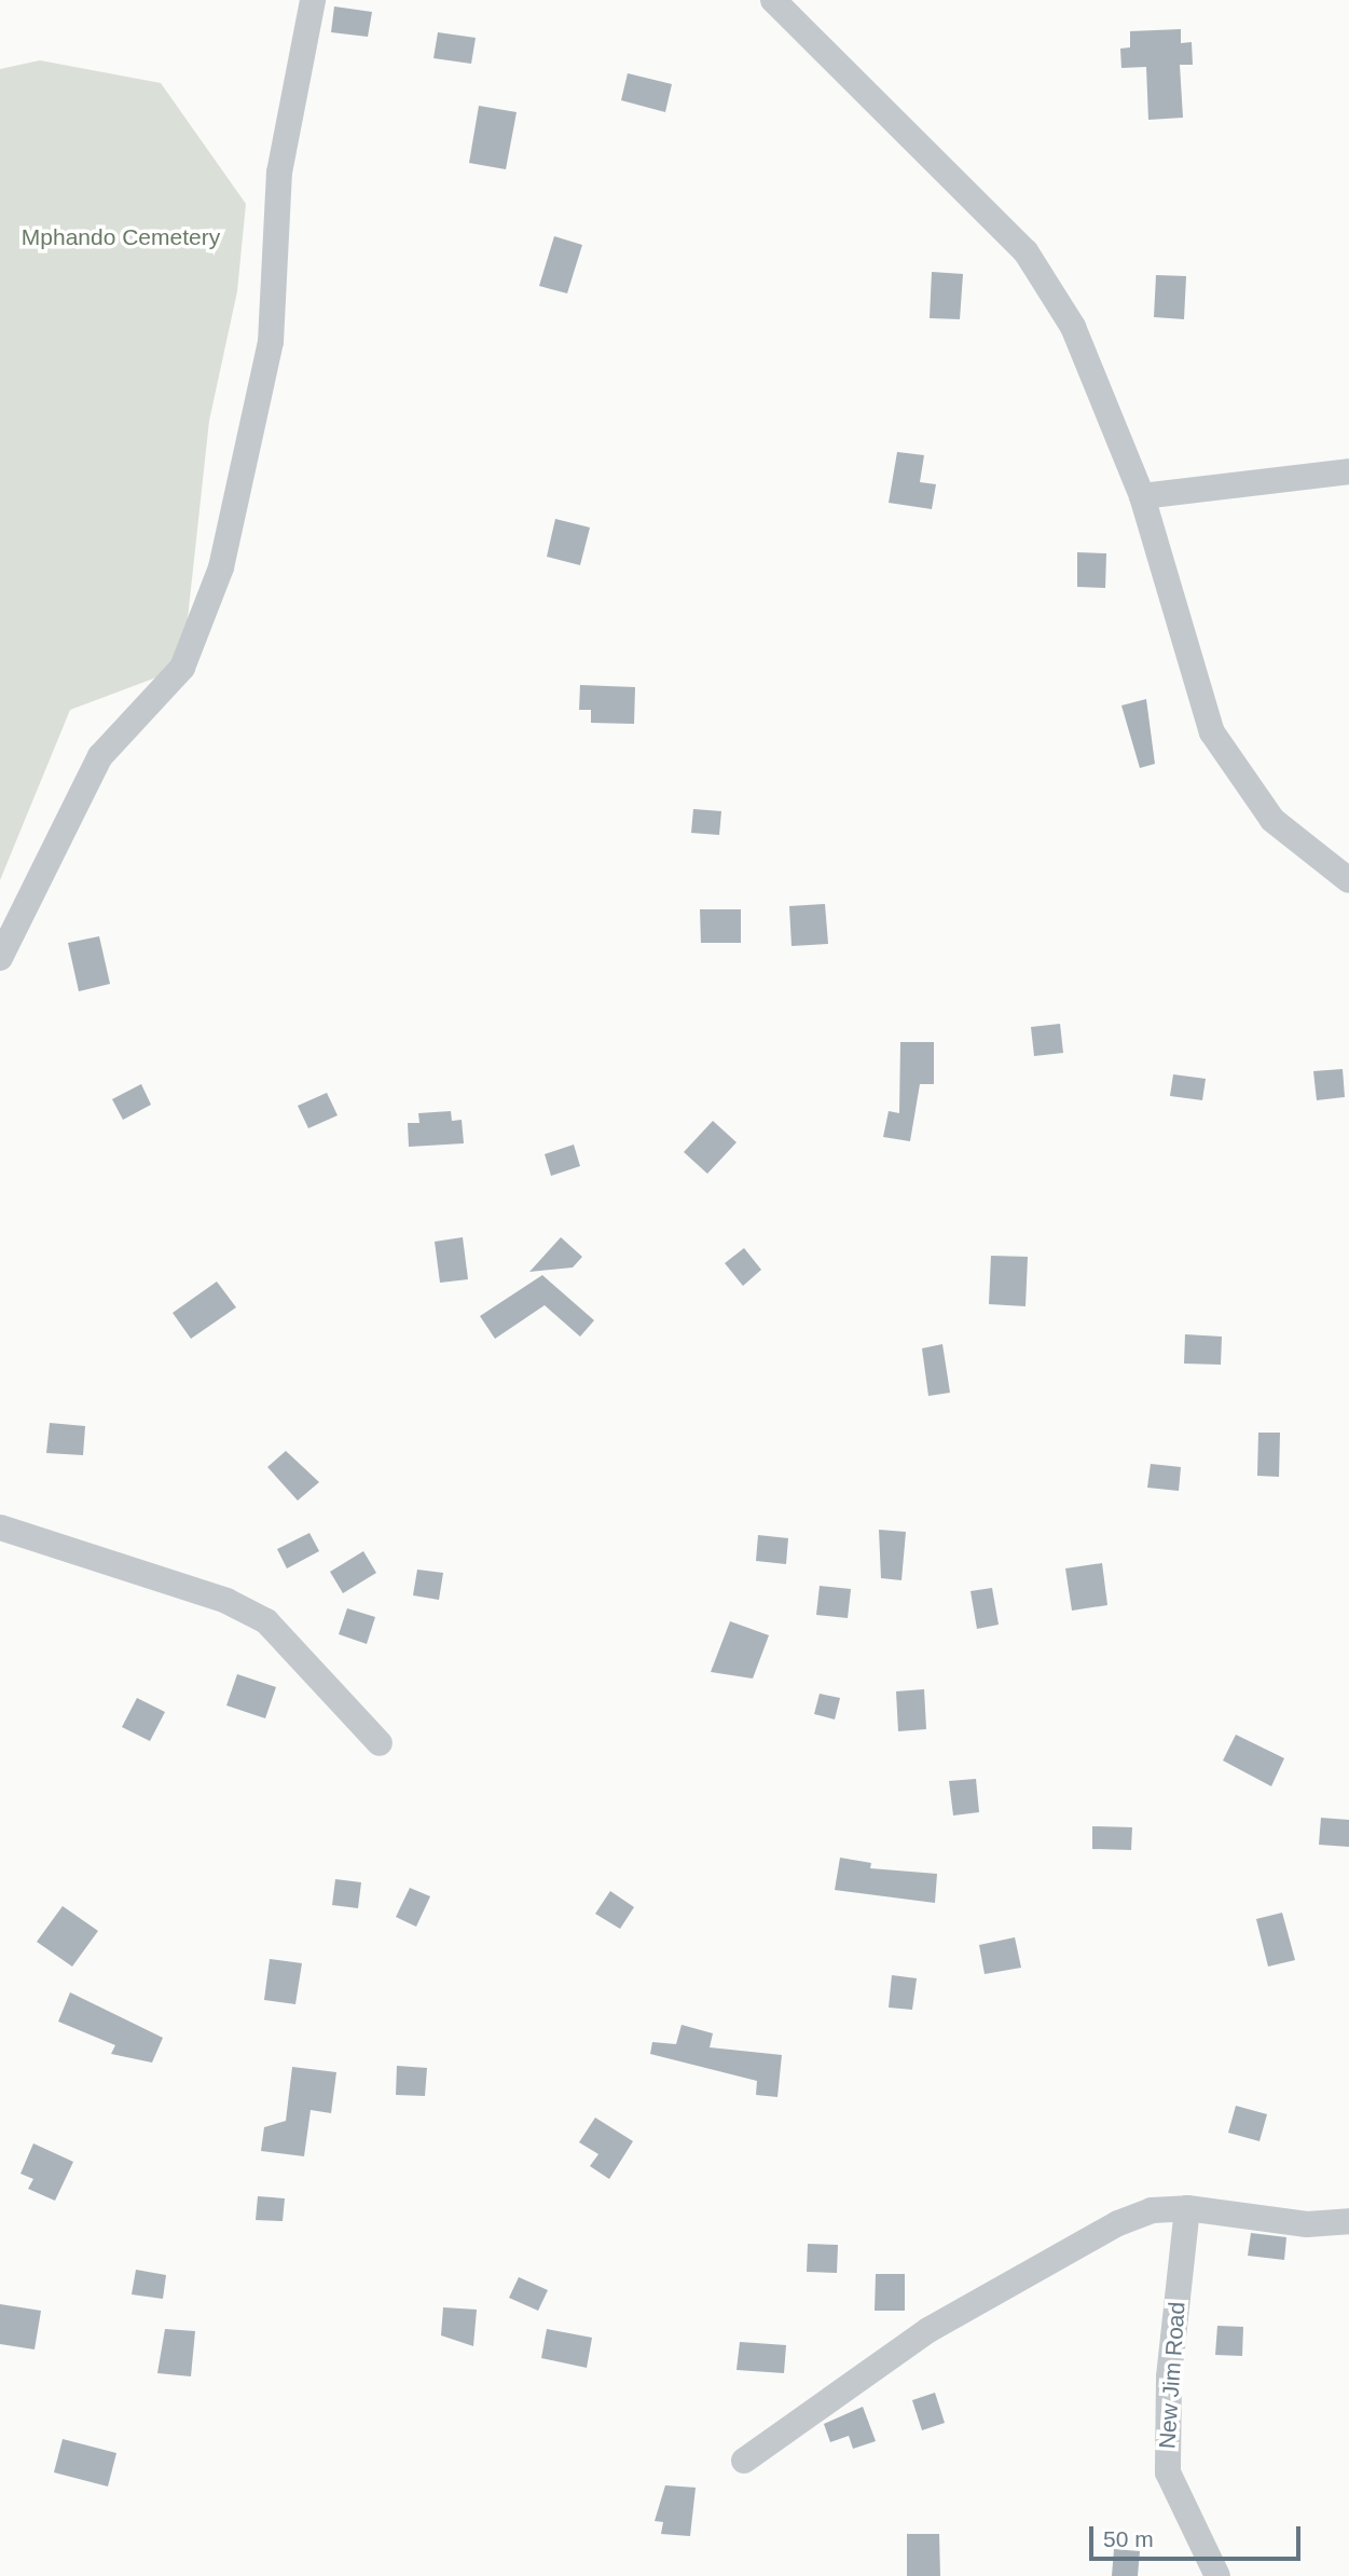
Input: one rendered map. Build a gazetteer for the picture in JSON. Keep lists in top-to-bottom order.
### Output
{
  "streets": {
    "street": ["New Jim Road"]
  },
  "parks": ["Mphando Cemetery"],
  "scale_bar": "50 m"
}
